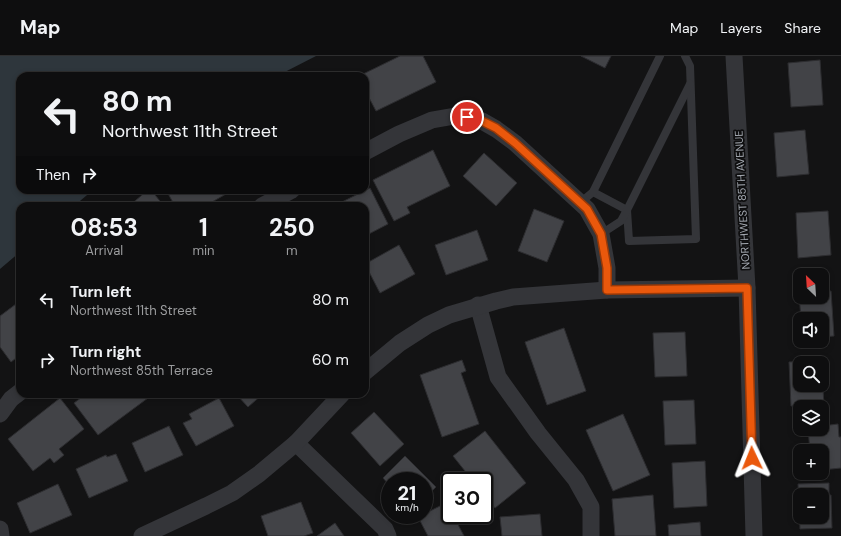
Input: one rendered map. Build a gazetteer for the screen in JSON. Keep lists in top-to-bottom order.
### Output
{
  "streets": {
    "street": ["NORTHWEST 85TH AVENUE"]
  },
  "north": "top left",
  "page": {
    "header": "Map",
    "nav": ["Map", "Layers", "Share"],
    "turn": ["80 m", "Northwest 11th Street"],
    "then": "Then",
    "eta": [
      "08:53",
      "Arrival",
      "1",
      "min",
      "250",
      "m"
    ],
    "map_buttons": ["+", "−"],
    "list": [
      {
        "name": "Turn left",
        "note": "Northwest 11th Street",
        "value": "80 m"
      },
      {
        "name": "Turn right",
        "note": "Northwest 85th Terrace",
        "value": "60 m"
      }
    ],
    "speed": "21 km/h",
    "limit": "30"
  }
}
